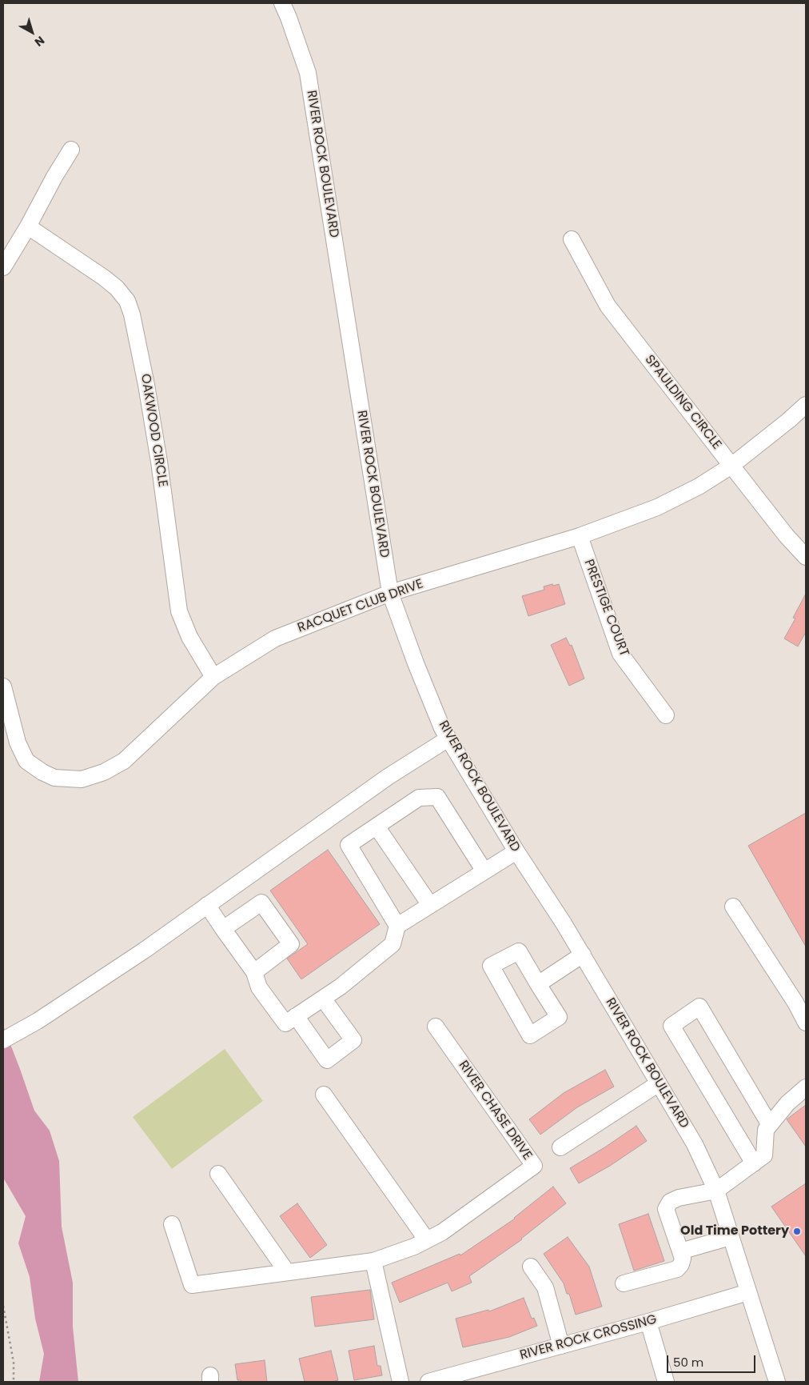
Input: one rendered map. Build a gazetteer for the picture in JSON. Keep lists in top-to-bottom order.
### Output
{
  "streets": {
    "street": [
      "RIVER ROCK BOULEVARD",
      "SPAULDING CIRCLE",
      "OAKWOOD CIRCLE",
      "RACQUET CLUB DRIVE",
      "PRESTIGE COURT",
      "RIVER CHASE DRIVE",
      "RIVER ROCK CROSSING"
    ]
  },
  "crossings": [
    ["RIVER ROCK BOULEVARD", "RACQUET CLUB DRIVE"],
    ["RIVER ROCK BOULEVARD", "RIVER ROCK CROSSING"],
    ["SPAULDING CIRCLE", "RACQUET CLUB DRIVE"],
    ["OAKWOOD CIRCLE", "RACQUET CLUB DRIVE"],
    ["RACQUET CLUB DRIVE", "PRESTIGE COURT"]
  ],
  "places": ["Old Time Pottery"],
  "scale_bar": "50 m",
  "north": "bottom right"
}
